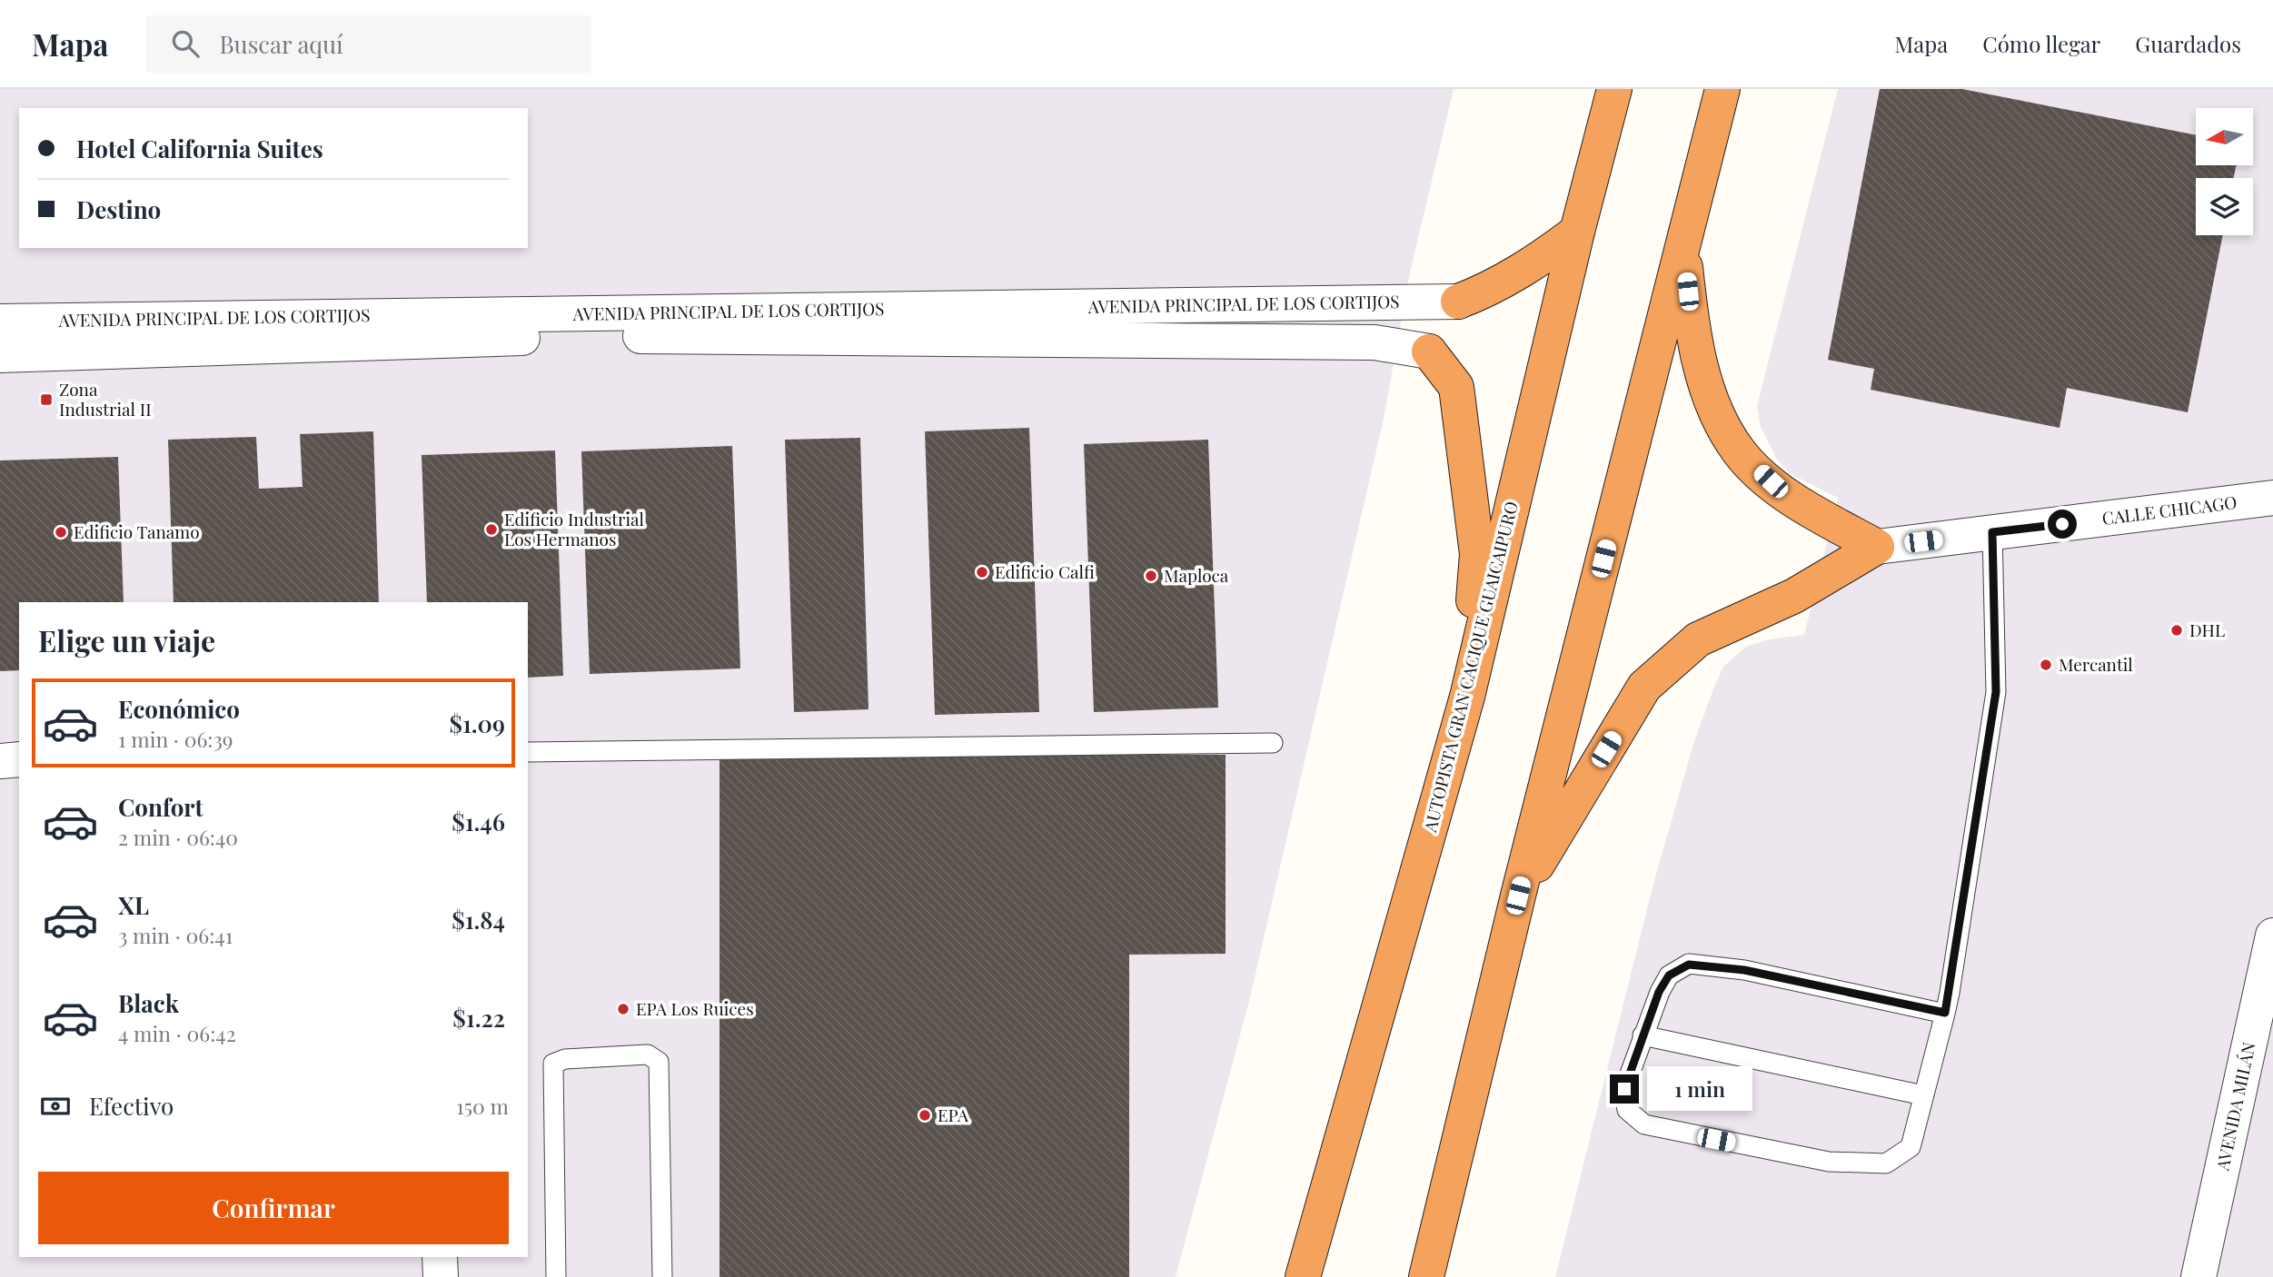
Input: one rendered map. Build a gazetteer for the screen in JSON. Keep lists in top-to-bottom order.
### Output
{
  "streets": {
    "highway": ["AUTOPISTA GRAN CACIQUE GUAICAIPURO"],
    "street": ["AVENIDA PRINCIPAL DE LOS CORTIJOS", "CALLE CHICAGO", "AVENIDA MILÁN"]
  },
  "places": {
    "transit": ["Zona Industrial II"],
    "other": [
      "Edificio Industrial Los Hermanos",
      "Edificio Tanamo",
      "Edificio Calfi",
      "Maploca",
      "DHL",
      "Mercantil",
      "EPA Los Ruices",
      "EPA"
    ]
  },
  "north": "left",
  "page": {
    "header": "Mapa",
    "search": "Buscar aquí",
    "nav": ["Mapa", "Cómo llegar", "Guardados"],
    "banner": ["Hotel California Suites", "Destino"],
    "heading": "Elige un viaje",
    "list": [
      {
        "name": "Económico",
        "note": "1 min · 06:39",
        "value": "$1.09"
      },
      {
        "name": "Confort",
        "note": "2 min · 06:40",
        "value": "$1.46"
      },
      {
        "name": "XL",
        "note": "3 min · 06:41",
        "value": "$1.84"
      },
      {
        "name": "Black",
        "note": "4 min · 06:42",
        "value": "$1.22"
      }
    ],
    "bubble": "1 min",
    "pay": ["Efectivo", "150 m"],
    "buttons": "Confirmar"
  }
}
